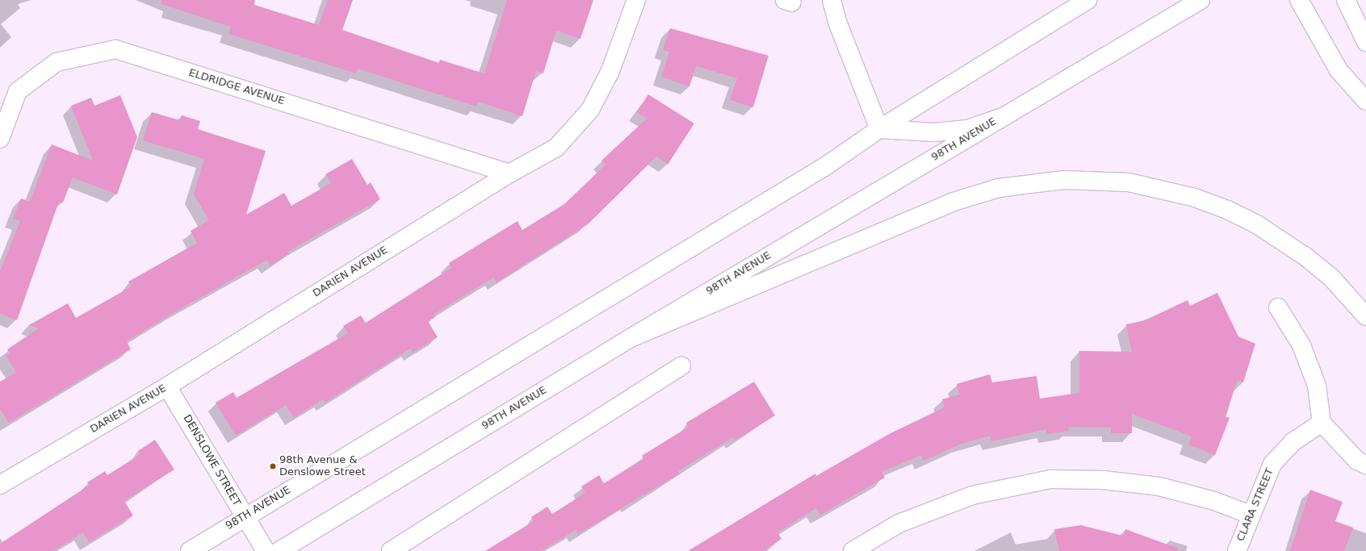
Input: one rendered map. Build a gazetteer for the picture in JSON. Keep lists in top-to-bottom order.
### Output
{
  "streets": {
    "main road": [
      "ELDRIDGE AVENUE",
      "98TH AVENUE",
      "DARIEN AVENUE",
      "DENSLOWE STREET",
      "CLARA STREET"
    ]
  },
  "crossings": [
    ["ELDRIDGE AVENUE", "DARIEN AVENUE"],
    ["98TH AVENUE", "DENSLOWE STREET"],
    ["DARIEN AVENUE", "DENSLOWE STREET"]
  ],
  "places": ["98th Avenue & Denslowe Street"]
}
